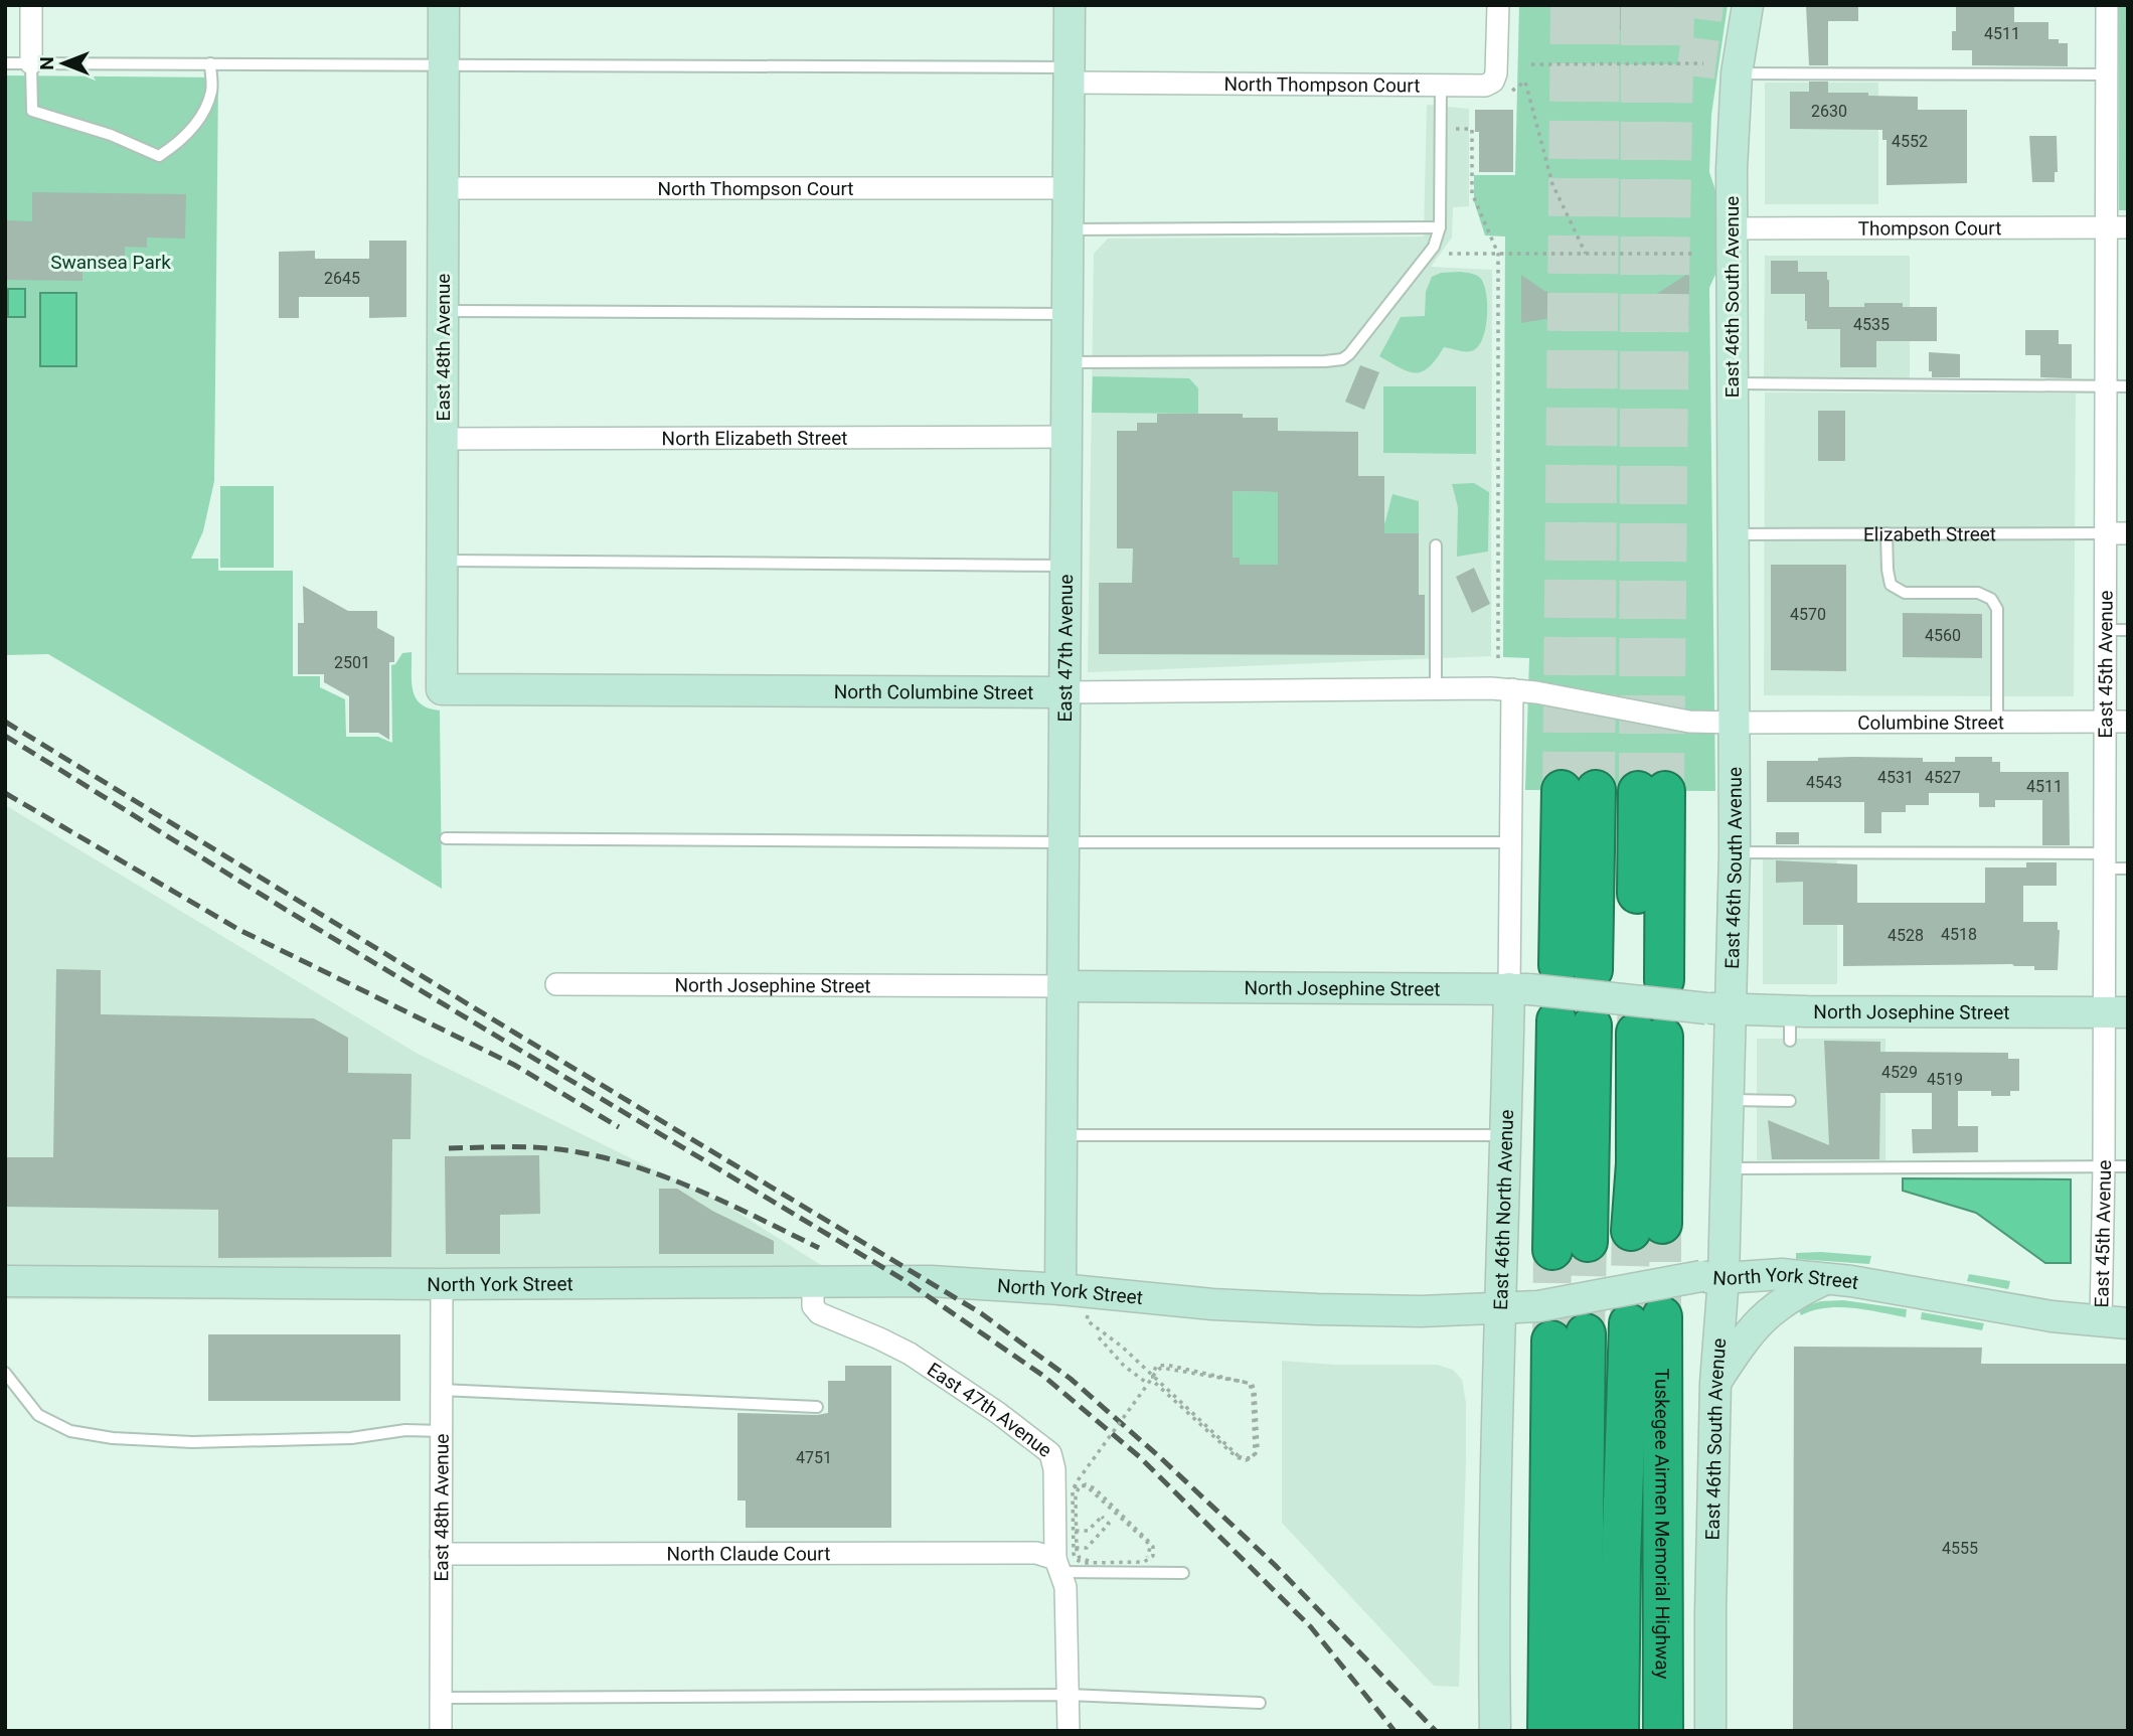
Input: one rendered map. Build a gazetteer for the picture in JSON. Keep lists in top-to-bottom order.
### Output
{
  "streets": {
    "highway": ["Tuskegee Airmen Memorial Highway"],
    "street": [
      "North Thompson Court",
      "Thompson Court",
      "East 46th South Avenue",
      "East 48th Avenue",
      "North Elizabeth Street",
      "Elizabeth Street",
      "East 47th Avenue",
      "East 45th Avenue",
      "North Columbine Street",
      "Columbine Street",
      "North Josephine Street",
      "East 46th North Avenue",
      "North York Street",
      "North Claude Court"
    ]
  },
  "crossings": [
    ["North Thompson Court", "East 48th Avenue"],
    ["North Thompson Court", "East 47th Avenue"],
    ["Thompson Court", "East 46th South Avenue"],
    ["Thompson Court", "East 45th Avenue"],
    ["East 46th South Avenue", "Elizabeth Street"],
    ["East 46th South Avenue", "North Columbine Street"],
    ["East 46th South Avenue", "Columbine Street"],
    ["East 46th South Avenue", "North Josephine Street"],
    ["East 46th South Avenue", "North York Street"],
    ["East 48th Avenue", "North Elizabeth Street"],
    ["East 48th Avenue", "North Columbine Street"],
    ["East 48th Avenue", "North York Street"],
    ["East 48th Avenue", "North Claude Court"],
    ["North Elizabeth Street", "East 47th Avenue"],
    ["Elizabeth Street", "East 45th Avenue"],
    ["East 47th Avenue", "North Columbine Street"],
    ["East 47th Avenue", "North Josephine Street"],
    ["East 47th Avenue", "North York Street"],
    ["East 47th Avenue", "North Claude Court"],
    ["East 45th Avenue", "Columbine Street"],
    ["East 45th Avenue", "North Josephine Street"],
    ["East 45th Avenue", "North York Street"],
    ["North Columbine Street", "Columbine Street"],
    ["North Columbine Street", "East 46th North Avenue"],
    ["North Josephine Street", "East 46th North Avenue"],
    ["East 46th North Avenue", "North York Street"]
  ],
  "parks": ["Swansea Park"],
  "house_numbers": [
    "4511",
    "2630",
    "4552",
    "2645",
    "4535",
    "4570",
    "4560",
    "2501",
    "4531",
    "4527",
    "4543",
    "4511",
    "4518",
    "4528",
    "4529",
    "4519",
    "4751",
    "4555"
  ],
  "north": "left"
}
